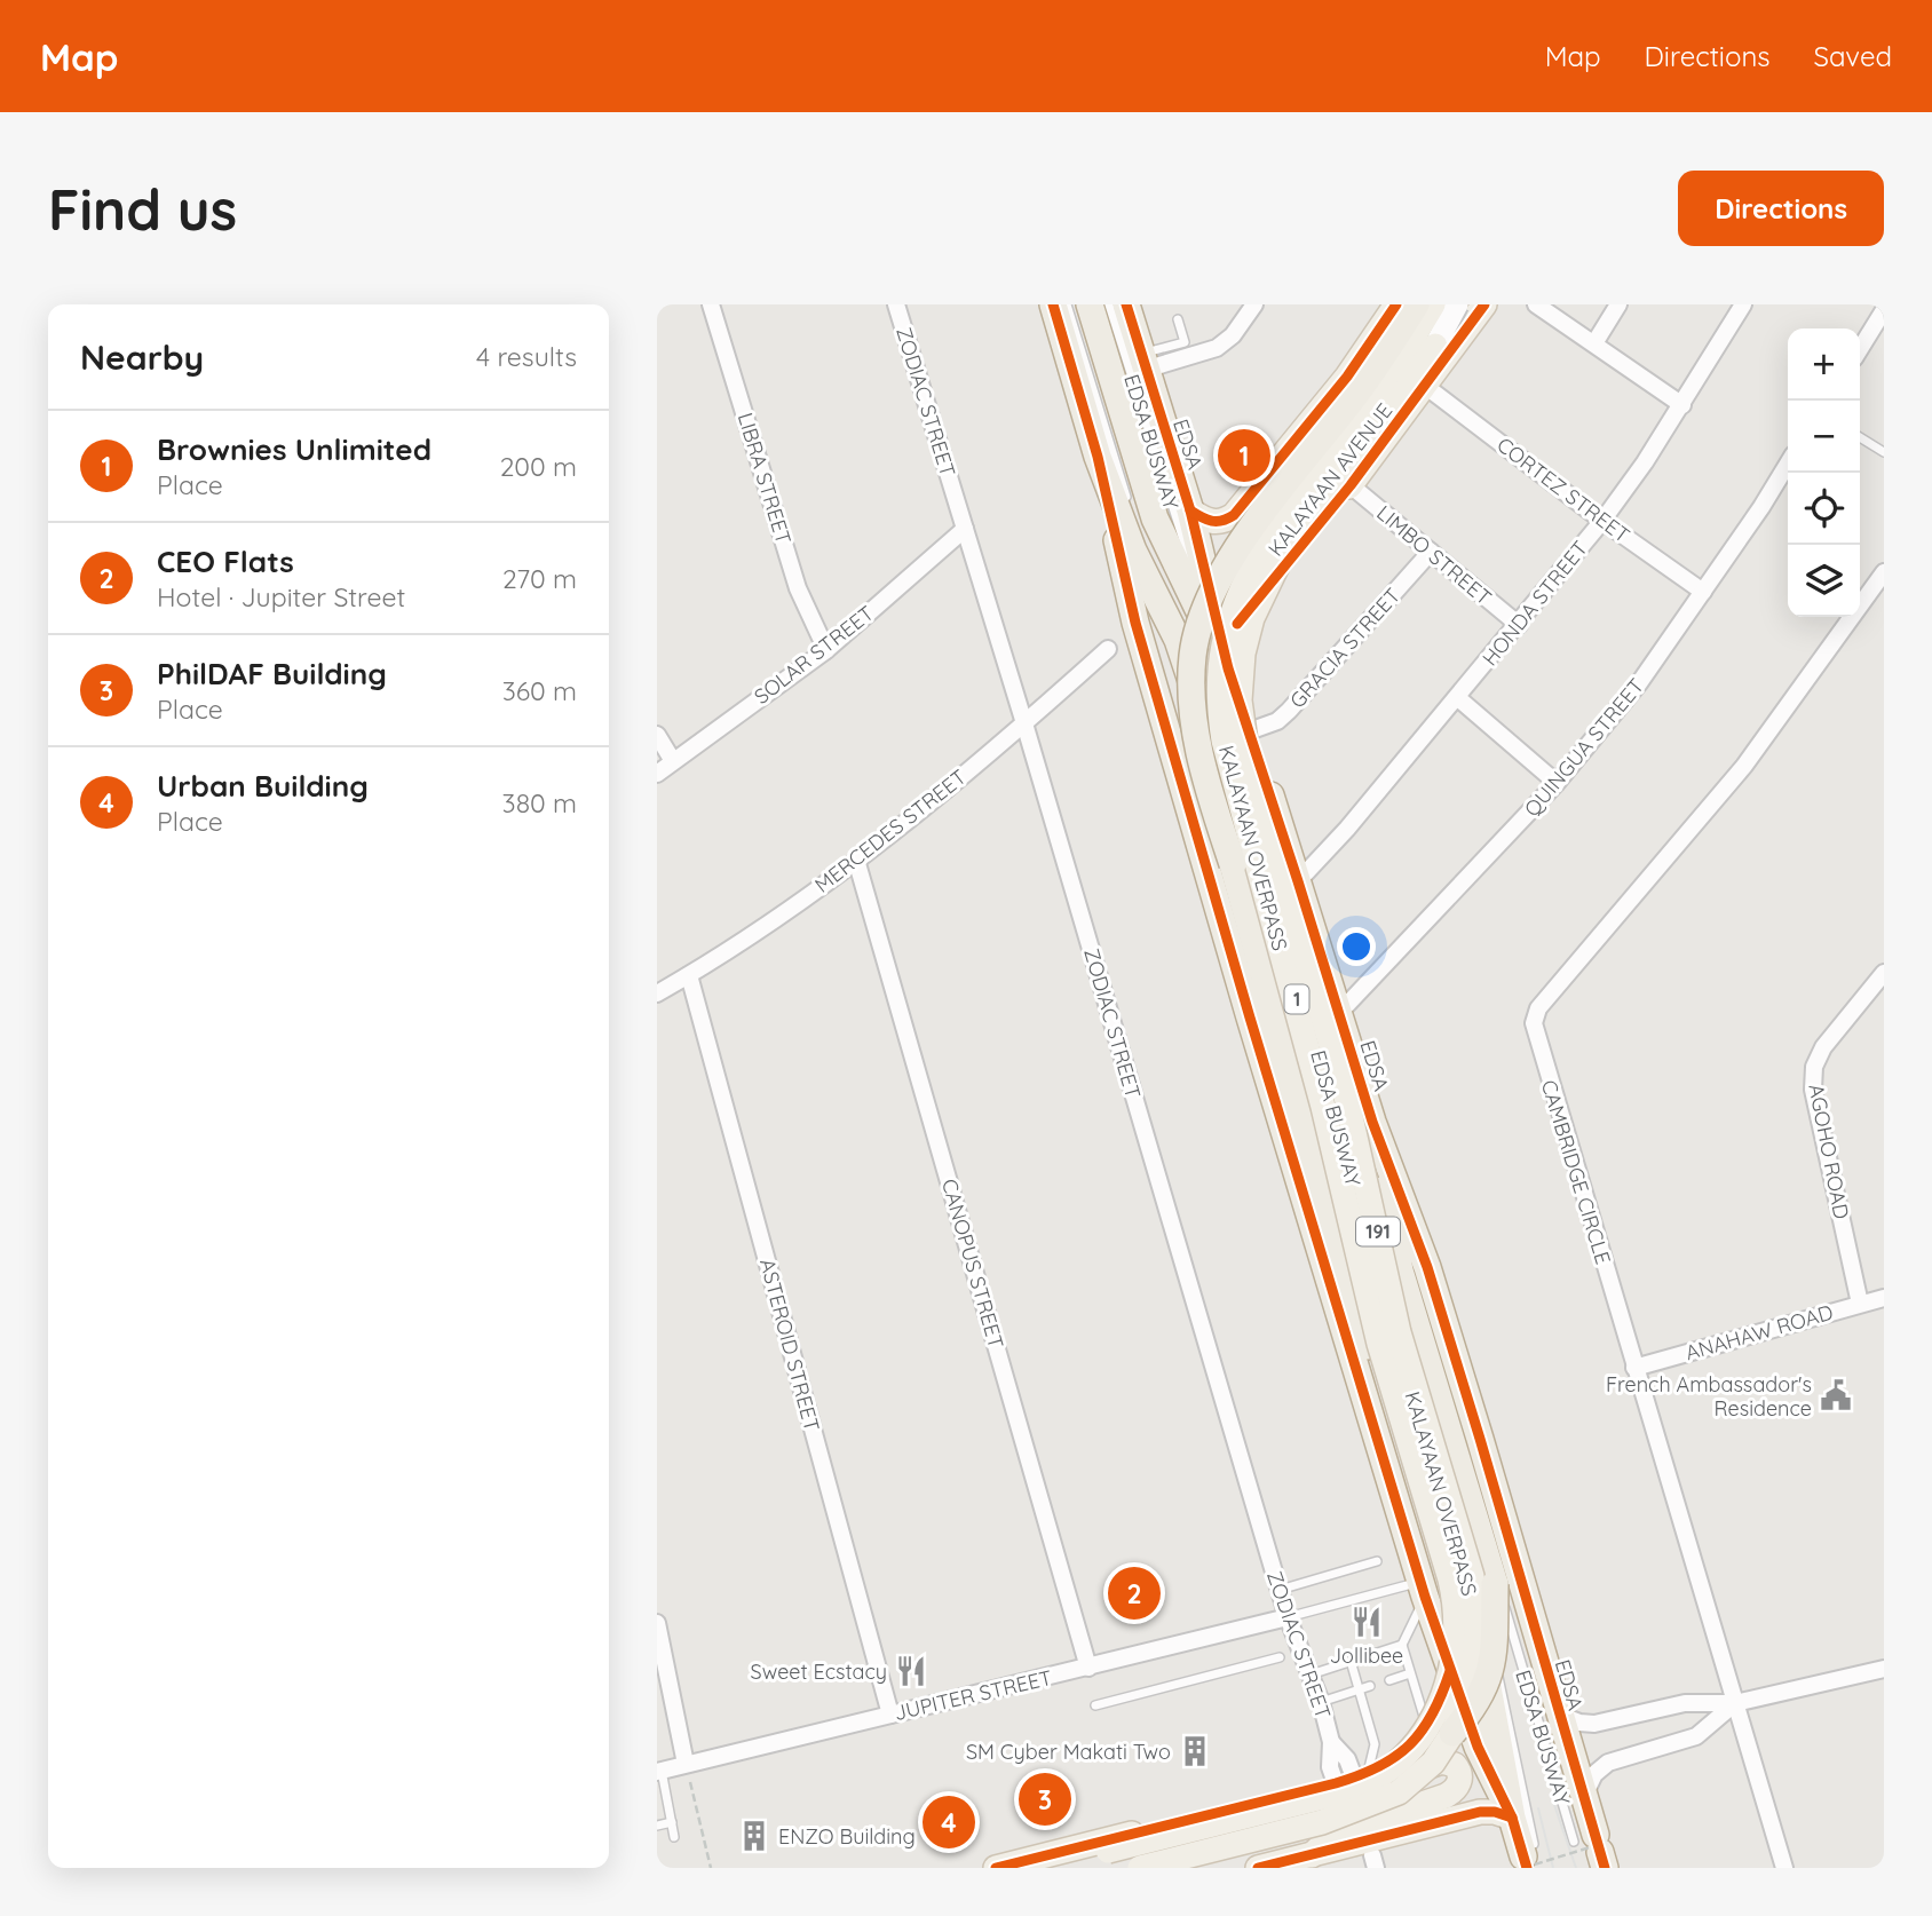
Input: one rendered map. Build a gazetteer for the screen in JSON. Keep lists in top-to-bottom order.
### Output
{
  "streets": {
    "highway": ["EDSA", "1"],
    "main road": ["KALAYAAN AVENUE", "KALAYAAN OVERPASS", "191"],
    "street": [
      "ZODIAC STREET",
      "LIBRA STREET",
      "CORTEZ STREET",
      "LIMBO STREET",
      "HONDA STREET",
      "GRACIA STREET",
      "SOLAR STREET",
      "QUINGUA STREET",
      "MERCEDES STREET",
      "AGOHO ROAD",
      "CAMBRIDGE CIRCLE",
      "CANOPUS STREET",
      "ANAHAW ROAD",
      "ASTEROID STREET",
      "JUPITER STREET"
    ],
    "lane": ["EDSA BUSWAY"]
  },
  "crossings": [
    ["ZODIAC STREET", "SOLAR STREET"],
    ["ZODIAC STREET", "MERCEDES STREET"],
    ["ZODIAC STREET", "JUPITER STREET"],
    ["EDSA BUSWAY", "EDSA"],
    ["EDSA BUSWAY", "1"],
    ["EDSA", "HONDA STREET"],
    ["EDSA", "GRACIA STREET"],
    ["EDSA", "QUINGUA STREET"],
    ["LIBRA STREET", "SOLAR STREET"],
    ["KALAYAAN AVENUE", "KALAYAAN OVERPASS"],
    ["CORTEZ STREET", "HONDA STREET"],
    ["CORTEZ STREET", "QUINGUA STREET"],
    ["LIMBO STREET", "HONDA STREET"],
    ["LIMBO STREET", "GRACIA STREET"],
    ["MERCEDES STREET", "CANOPUS STREET"],
    ["MERCEDES STREET", "ASTEROID STREET"],
    ["AGOHO ROAD", "ANAHAW ROAD"],
    ["CAMBRIDGE CIRCLE", "ANAHAW ROAD"],
    ["CANOPUS STREET", "JUPITER STREET"],
    ["ASTEROID STREET", "JUPITER STREET"]
  ],
  "places": {
    "public building": ["French Ambassador's Residence"],
    "restaurant": ["Jollibee", "Sweet Ecstacy"],
    "building": ["SM Cyber Makati Two", "ENZO Building"]
  },
  "page": {
    "header": "Map",
    "nav": ["Map", "Directions", "Saved"],
    "buttons": "Directions",
    "title": "Find us",
    "heading": ["Nearby", "4 results"],
    "map_buttons": ["+", "−"],
    "list": [
      {
        "mark": "1",
        "name": "Brownies Unlimited",
        "note": "Place",
        "value": "200 m"
      },
      {
        "mark": "2",
        "name": "CEO Flats",
        "note": "Hotel · Jupiter Street",
        "value": "270 m"
      },
      {
        "mark": "3",
        "name": "PhilDAF Building",
        "note": "Place",
        "value": "360 m"
      },
      {
        "mark": "4",
        "name": "Urban Building",
        "note": "Place",
        "value": "380 m"
      }
    ],
    "pins": [
      "1",
      "2",
      "3",
      "4"
    ]
  }
}
